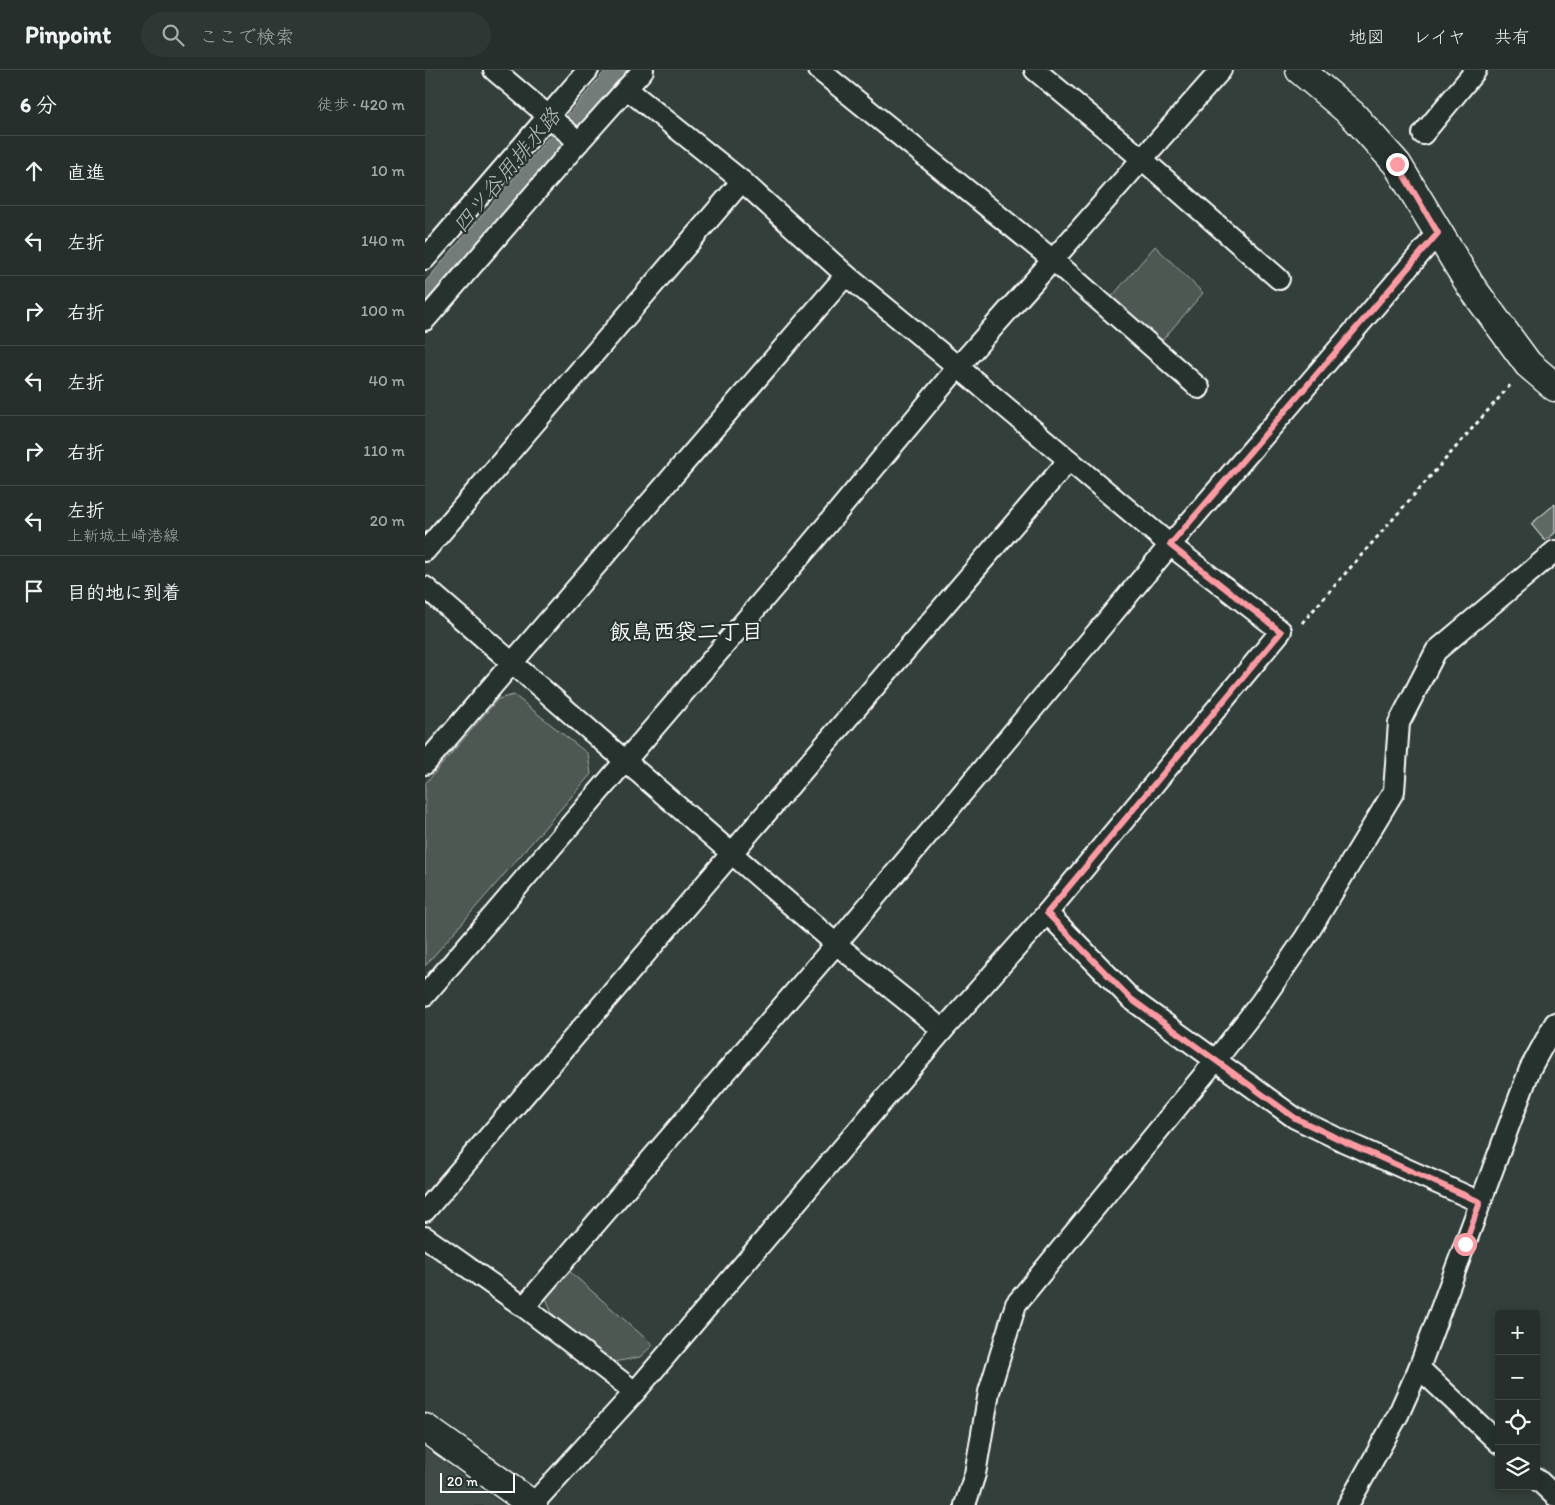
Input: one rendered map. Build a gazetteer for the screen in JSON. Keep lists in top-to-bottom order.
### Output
{
  "districts": ["飯島西袋二丁目"],
  "water": ["四ツ谷用排水路"],
  "scale_bar": "20 m",
  "page": {
    "header": "Pinpoint",
    "search": "ここで検索",
    "nav": ["地図", "レイヤ", "共有"],
    "heading": ["6 分", "徒歩 · 420 m"],
    "list": [
      ["直進", "10 m"],
      ["左折", "140 m"],
      ["右折", "100 m"],
      ["左折", "40 m"],
      ["右折", "110 m"],
      ["左折", "上新城土崎港線", "20 m"],
      "目的地に到着"
    ],
    "map_buttons": ["+", "−"],
    "scale": "20 m"
  }
}
